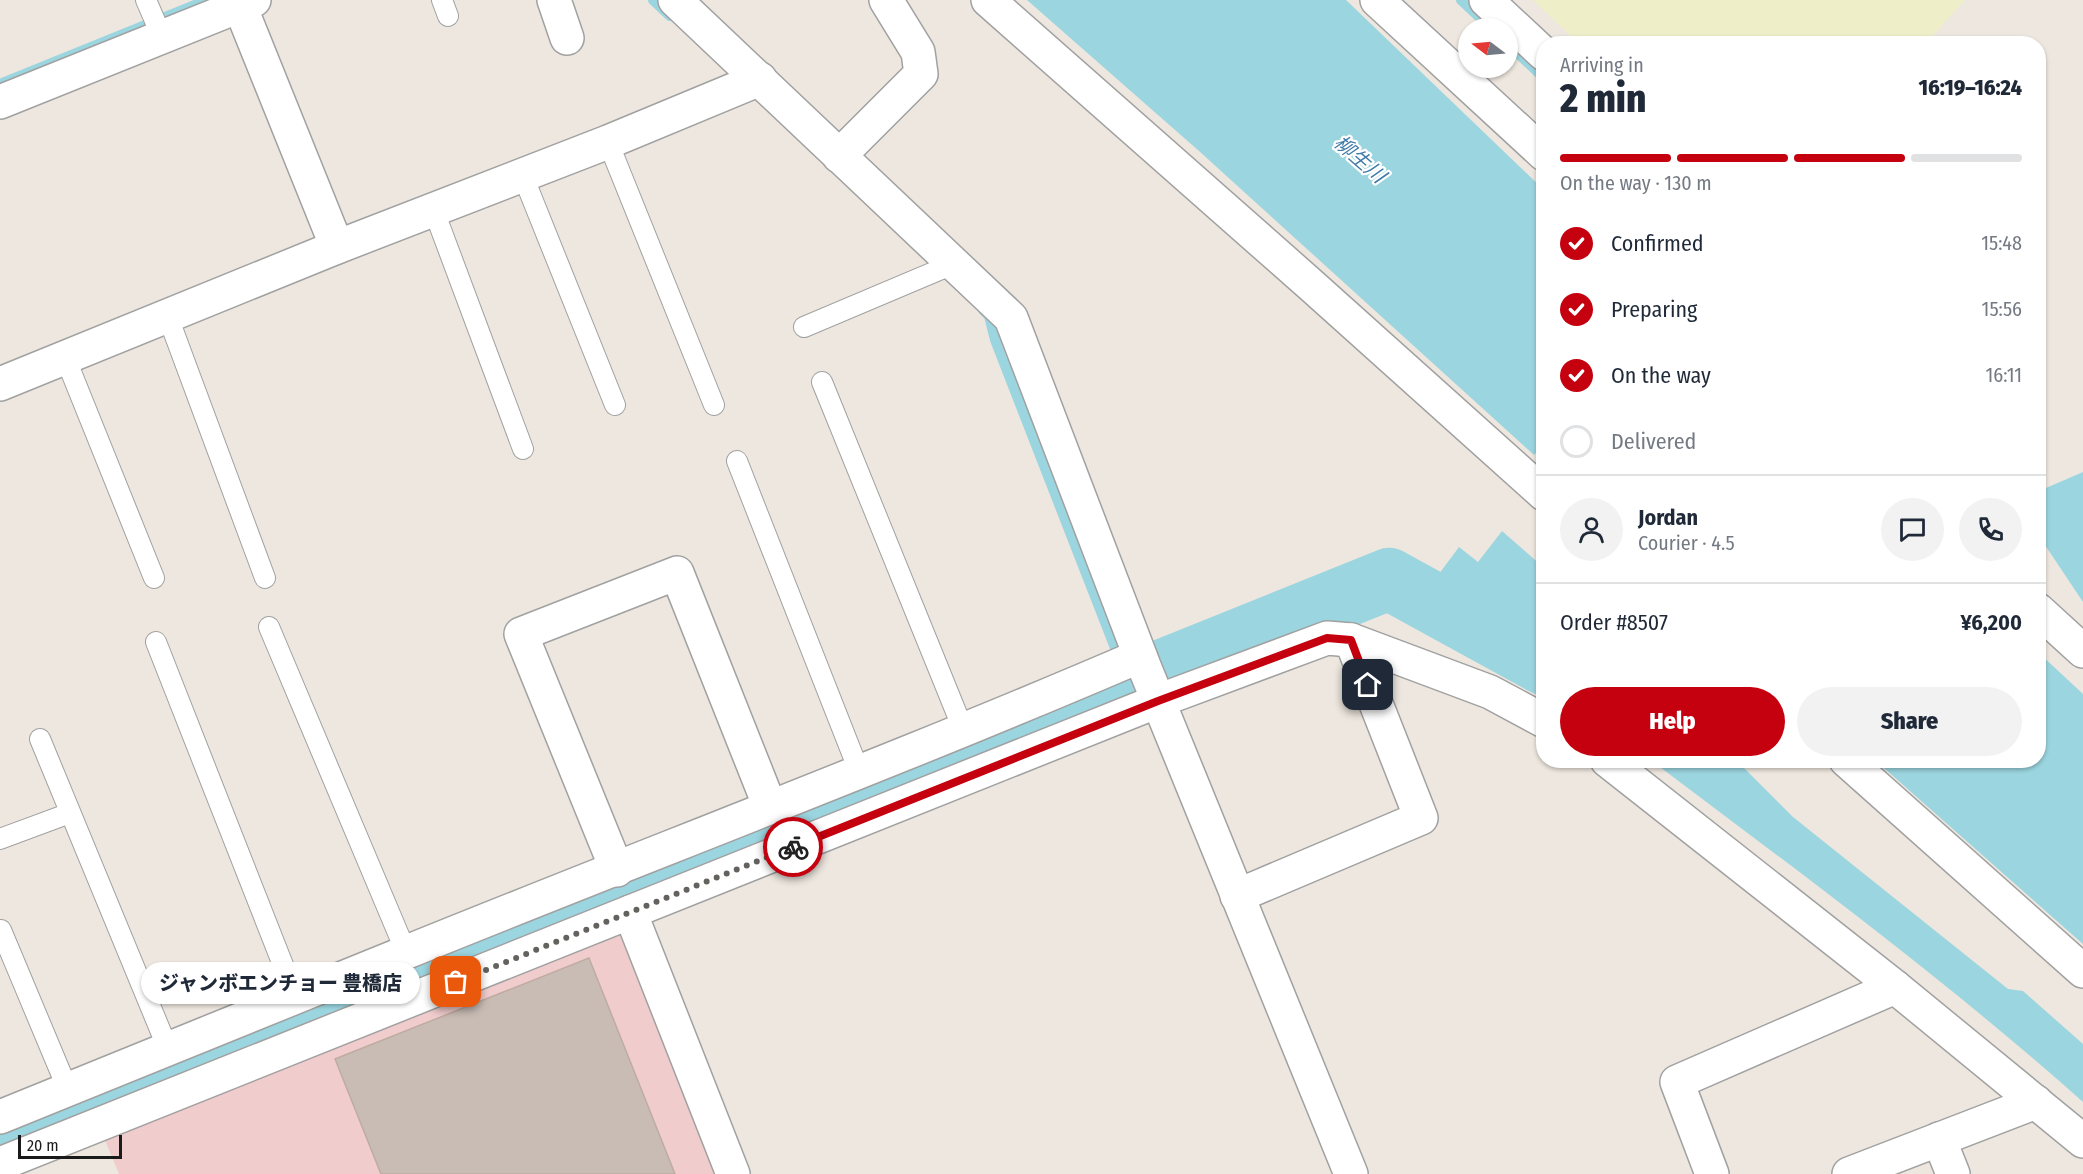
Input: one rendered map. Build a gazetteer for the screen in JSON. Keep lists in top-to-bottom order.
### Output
{
  "water": ["柳生川"],
  "places": ["ジャンボエンチョー 豊橋店"],
  "scale_bar": "20 m",
  "north": "left",
  "page": {
    "heading": ["2 min", "Arriving in", "16:19–16:24"],
    "panel": [
      "Jordan",
      "Courier · 4.5",
      "Order #8507",
      "¥6,200"
    ],
    "bar": "On the way · 130 m",
    "list": [
      ["Confirmed", "15:48"],
      ["Preparing", "15:56"],
      ["On the way", "16:11"],
      "Delivered"
    ],
    "buttons": ["Help", "Share"],
    "bubble": "ジャンボエンチョー 豊橋店",
    "scale": "20 m"
  }
}
